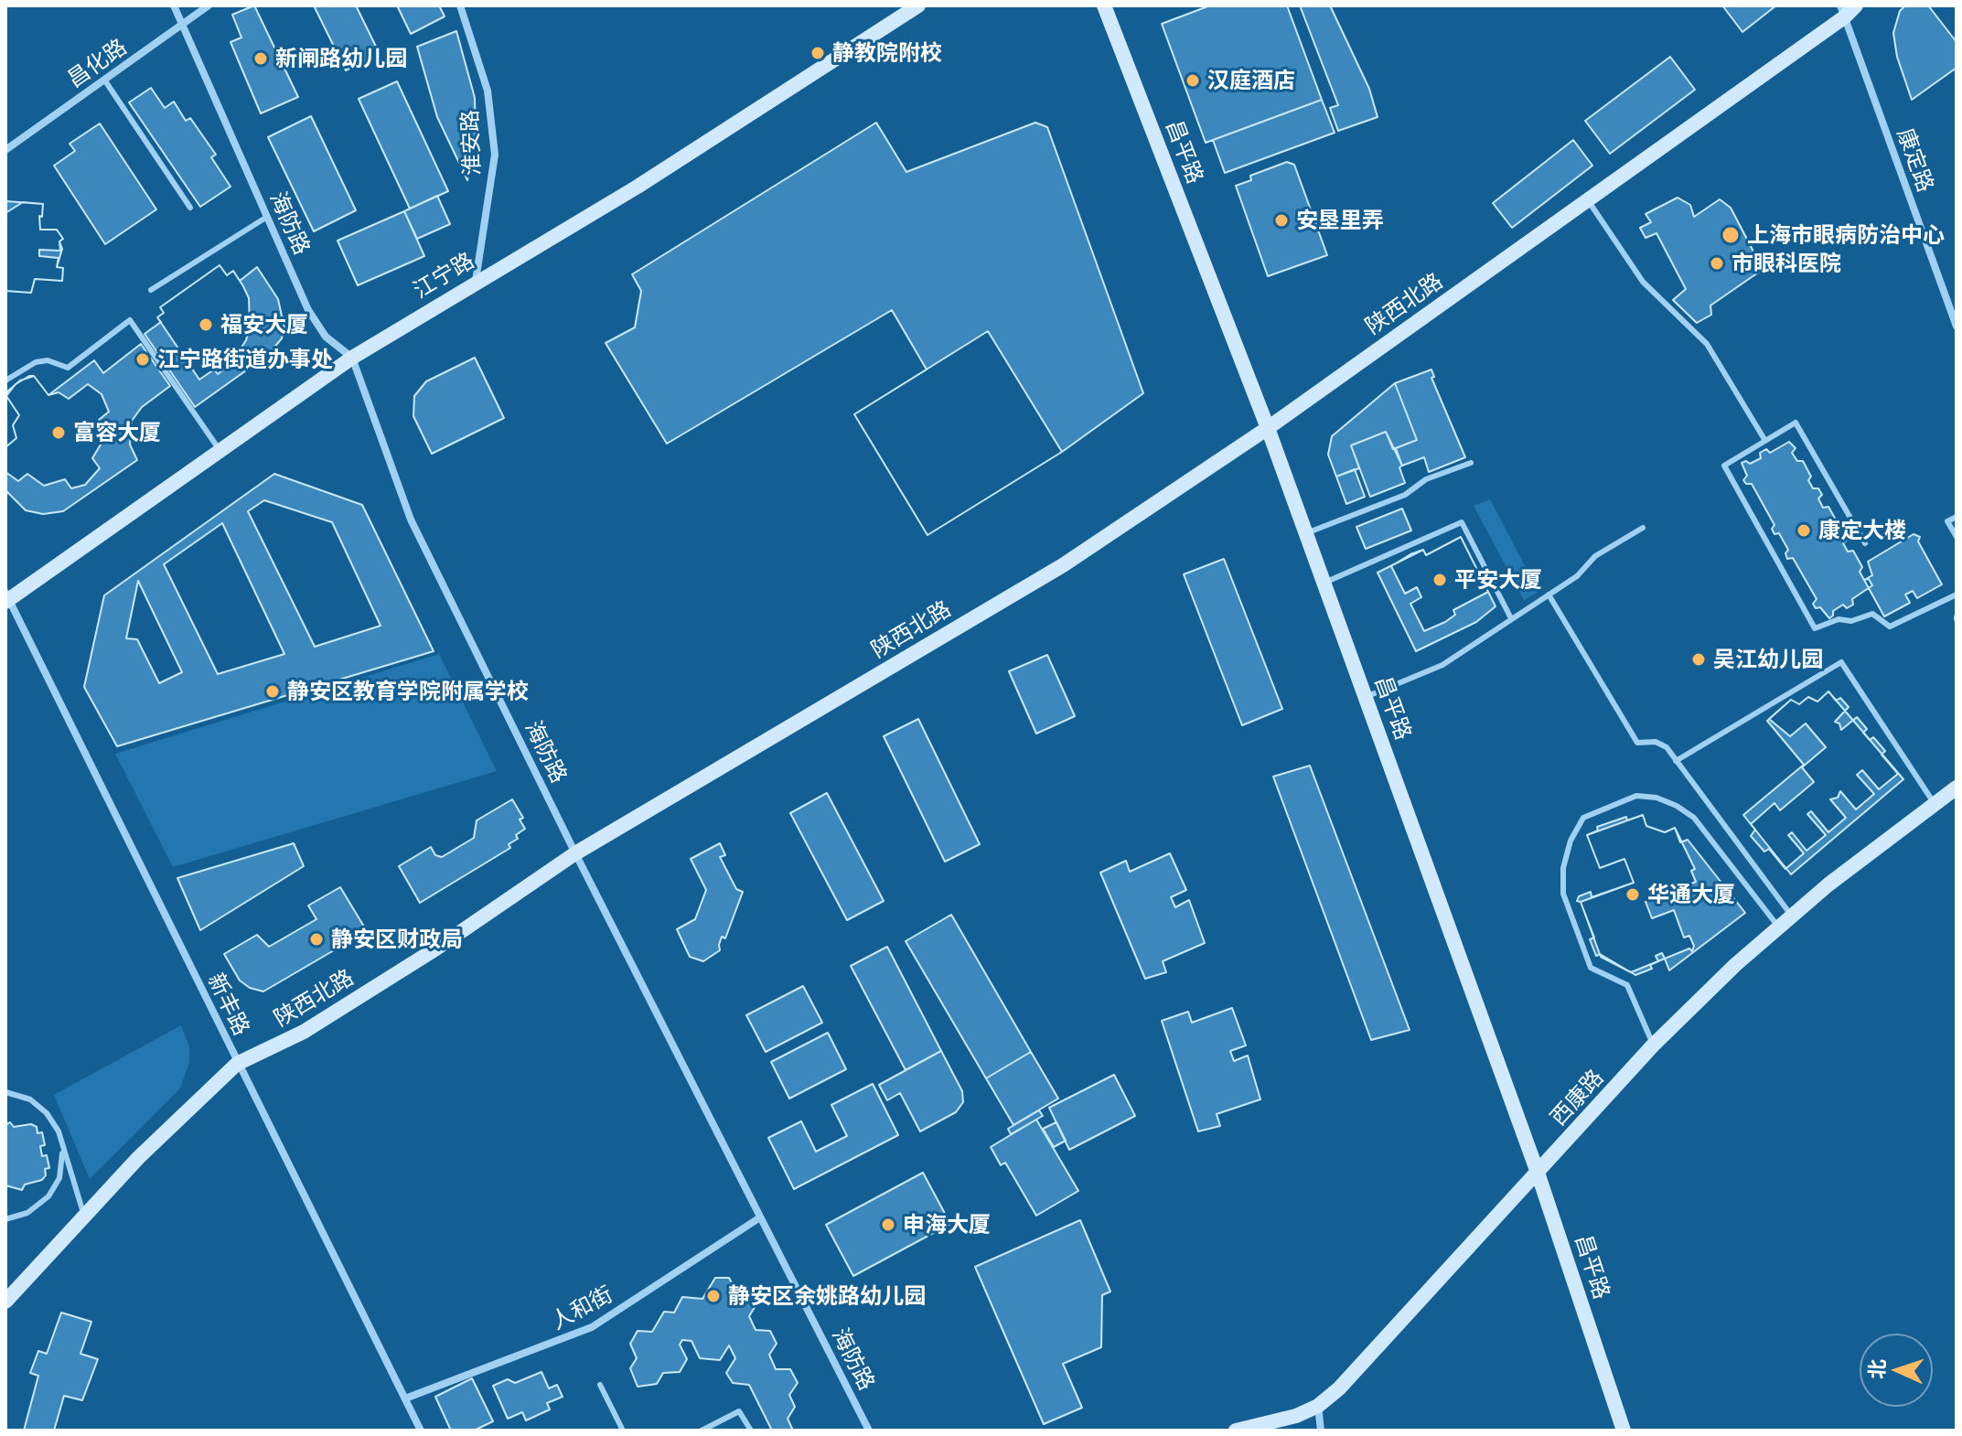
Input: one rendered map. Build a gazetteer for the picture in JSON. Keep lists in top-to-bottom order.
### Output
{
  "streets": {
    "main road": [
      "昌平路",
      "江宁路",
      "陕西北路",
      "西康路"
    ],
    "street": [
      "昌化路",
      "淮安路",
      "康定路",
      "海防路",
      "新丰路",
      "人和街"
    ]
  },
  "crossings": [
    ["昌化路", "海防路"],
    ["淮安路", "江宁路"],
    ["昌平路", "陕西北路"],
    ["昌平路", "西康路"],
    ["康定路", "陕西北路"],
    ["海防路", "江宁路"],
    ["海防路", "陕西北路"],
    ["海防路", "人和街"],
    ["江宁路", "新丰路"],
    ["陕西北路", "新丰路"],
    ["新丰路", "人和街"]
  ],
  "places": [
    "静教院附校",
    "新闸路幼儿园",
    "汉庭酒店",
    "安垦里弄",
    "上海市眼病防治中心",
    "市眼科医院",
    "福安大厦",
    "江宁路街道办事处",
    "富容大厦",
    "康定大楼",
    "平安大厦",
    "吴江幼儿园",
    "静安区教育学院附属学校",
    "华通大厦",
    "静安区财政局",
    "申海大厦",
    "静安区余姚路幼儿园"
  ],
  "north": "left"
}
